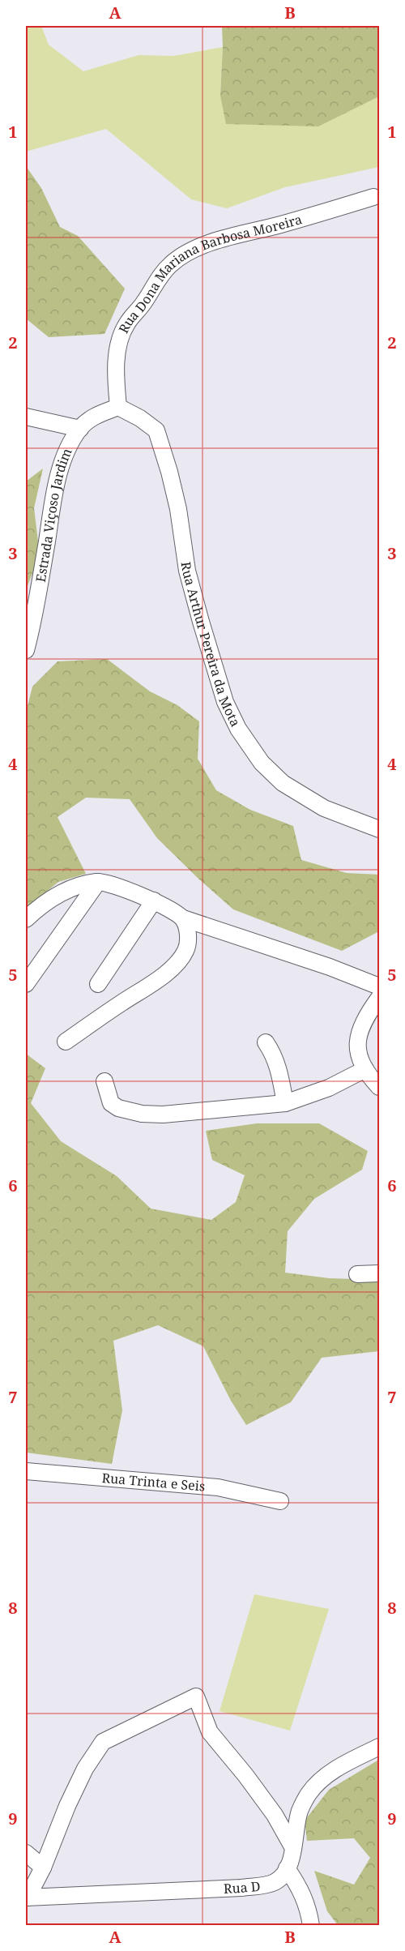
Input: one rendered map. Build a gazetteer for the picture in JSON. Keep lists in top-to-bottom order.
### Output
{
  "streets": {
    "street": [
      "Rua Dona Mariana Barbosa Moreira",
      "Estrada Viçoso Jardim",
      "Rua Arthur Pereira da Mota",
      "Rua Trinta e Seis",
      "Rua D"
    ]
  },
  "crossings": [
    ["Rua Dona Mariana Barbosa Moreira", "Estrada Viçoso Jardim"],
    ["Rua Dona Mariana Barbosa Moreira", "Rua Arthur Pereira da Mota"],
    ["Estrada Viçoso Jardim", "Rua Arthur Pereira da Mota"]
  ],
  "grid": {
    "columns": ["A", "B"],
    "rows": [
      "1",
      "2",
      "3",
      "4",
      "5",
      "6",
      "7",
      "8",
      "9"
    ]
  }
}
